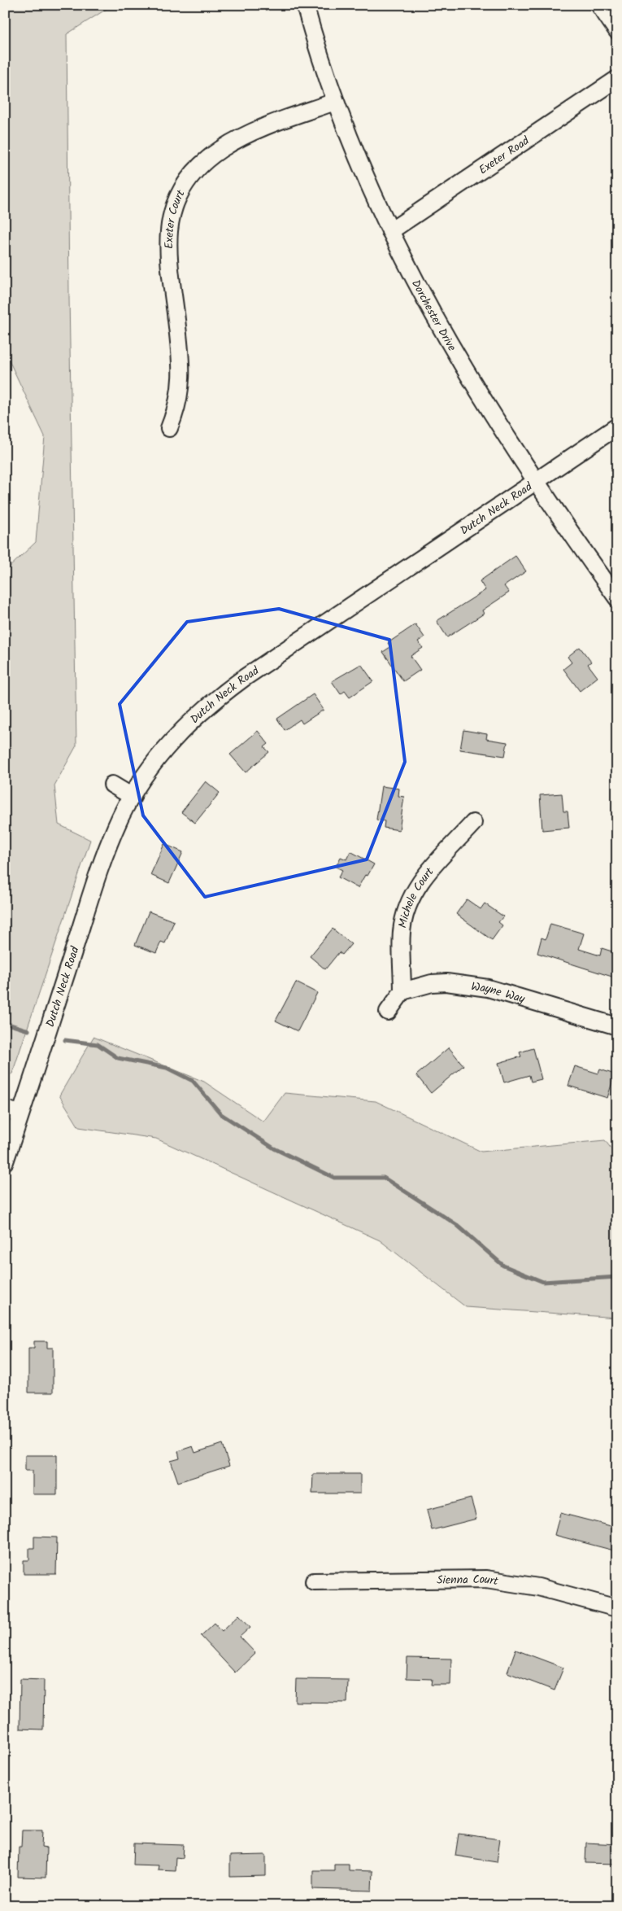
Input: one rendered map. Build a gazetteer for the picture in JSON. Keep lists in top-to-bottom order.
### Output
{
  "streets": {
    "street": [
      "Exeter Road",
      "Exeter Court",
      "Dorchester Drive",
      "Dutch Neck Road",
      "Michele Court",
      "Wayne Way",
      "Sienna Court"
    ]
  },
  "crossings": [
    ["Exeter Road", "Dorchester Drive"],
    ["Exeter Court", "Dorchester Drive"],
    ["Dorchester Drive", "Dutch Neck Road"],
    ["Michele Court", "Wayne Way"]
  ]
}
